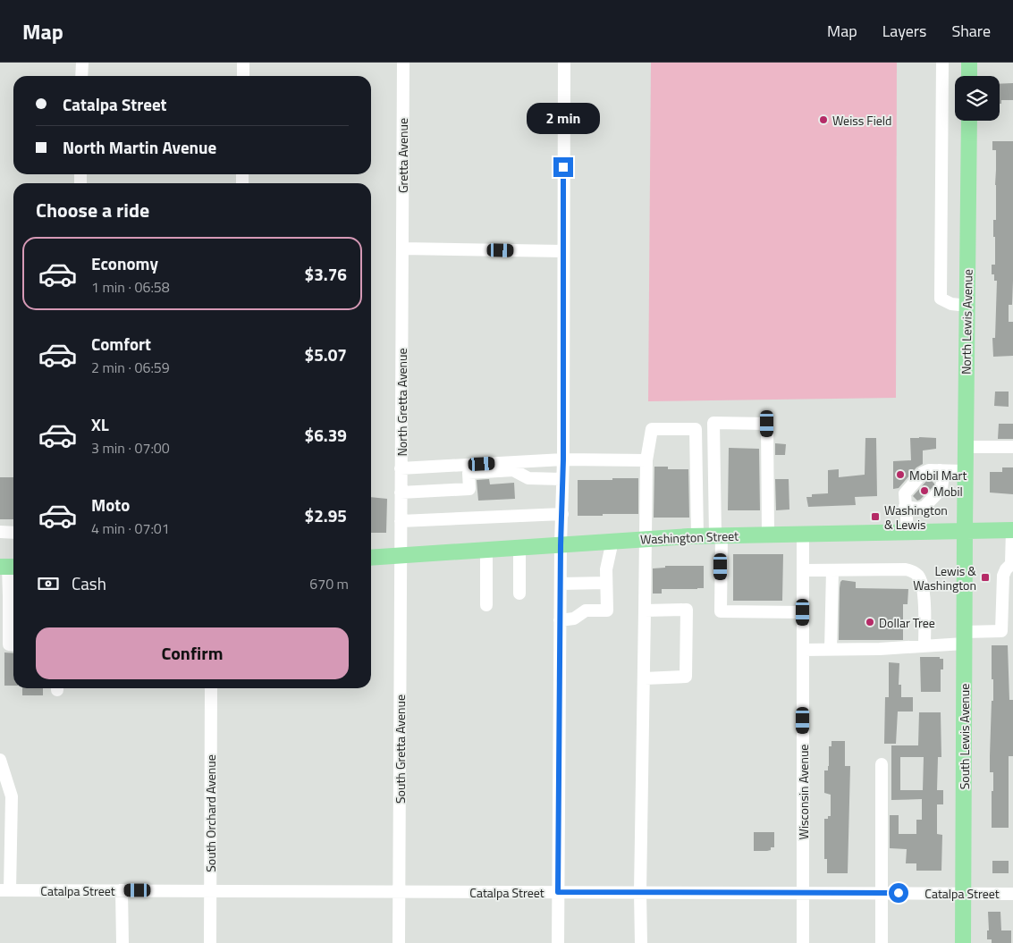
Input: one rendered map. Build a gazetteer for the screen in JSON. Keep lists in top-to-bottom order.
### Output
{
  "streets": {
    "main road": ["North Lewis Avenue", "Washington Street", "South Lewis Avenue"],
    "street": [
      "Gretta Avenue",
      "North Gretta Avenue",
      "South Gretta Avenue",
      "Wisconsin Avenue",
      "South Orchard Avenue",
      "Catalpa Street"
    ]
  },
  "crossings": [
    ["Gretta Avenue", "North Gretta Avenue"],
    ["North Lewis Avenue", "Washington Street"],
    ["North Lewis Avenue", "South Lewis Avenue"],
    ["North Gretta Avenue", "Washington Street"],
    ["North Gretta Avenue", "South Gretta Avenue"],
    ["Washington Street", "South Lewis Avenue"],
    ["Washington Street", "South Gretta Avenue"],
    ["Washington Street", "Wisconsin Avenue"],
    ["South Lewis Avenue", "Catalpa Street"],
    ["South Gretta Avenue", "Catalpa Street"],
    ["Wisconsin Avenue", "Catalpa Street"],
    ["South Orchard Avenue", "Catalpa Street"]
  ],
  "places": {
    "other": [
      "Weiss Field",
      "Mobil Mart",
      "Mobil",
      "Dollar Tree"
    ],
    "transit": ["Washington & Lewis", "Lewis & Washington"]
  },
  "page": {
    "header": "Map",
    "nav": ["Map", "Layers", "Share"],
    "banner": ["Catalpa Street", "North Martin Avenue"],
    "bubble": "2 min",
    "heading": "Choose a ride",
    "list": [
      {
        "name": "Economy",
        "note": "1 min · 06:58",
        "value": "$3.76"
      },
      {
        "name": "Comfort",
        "note": "2 min · 06:59",
        "value": "$5.07"
      },
      {
        "name": "XL",
        "note": "3 min · 07:00",
        "value": "$6.39"
      },
      {
        "name": "Moto",
        "note": "4 min · 07:01",
        "value": "$2.95"
      }
    ],
    "pay": ["Cash", "670 m"],
    "buttons": "Confirm"
  }
}
